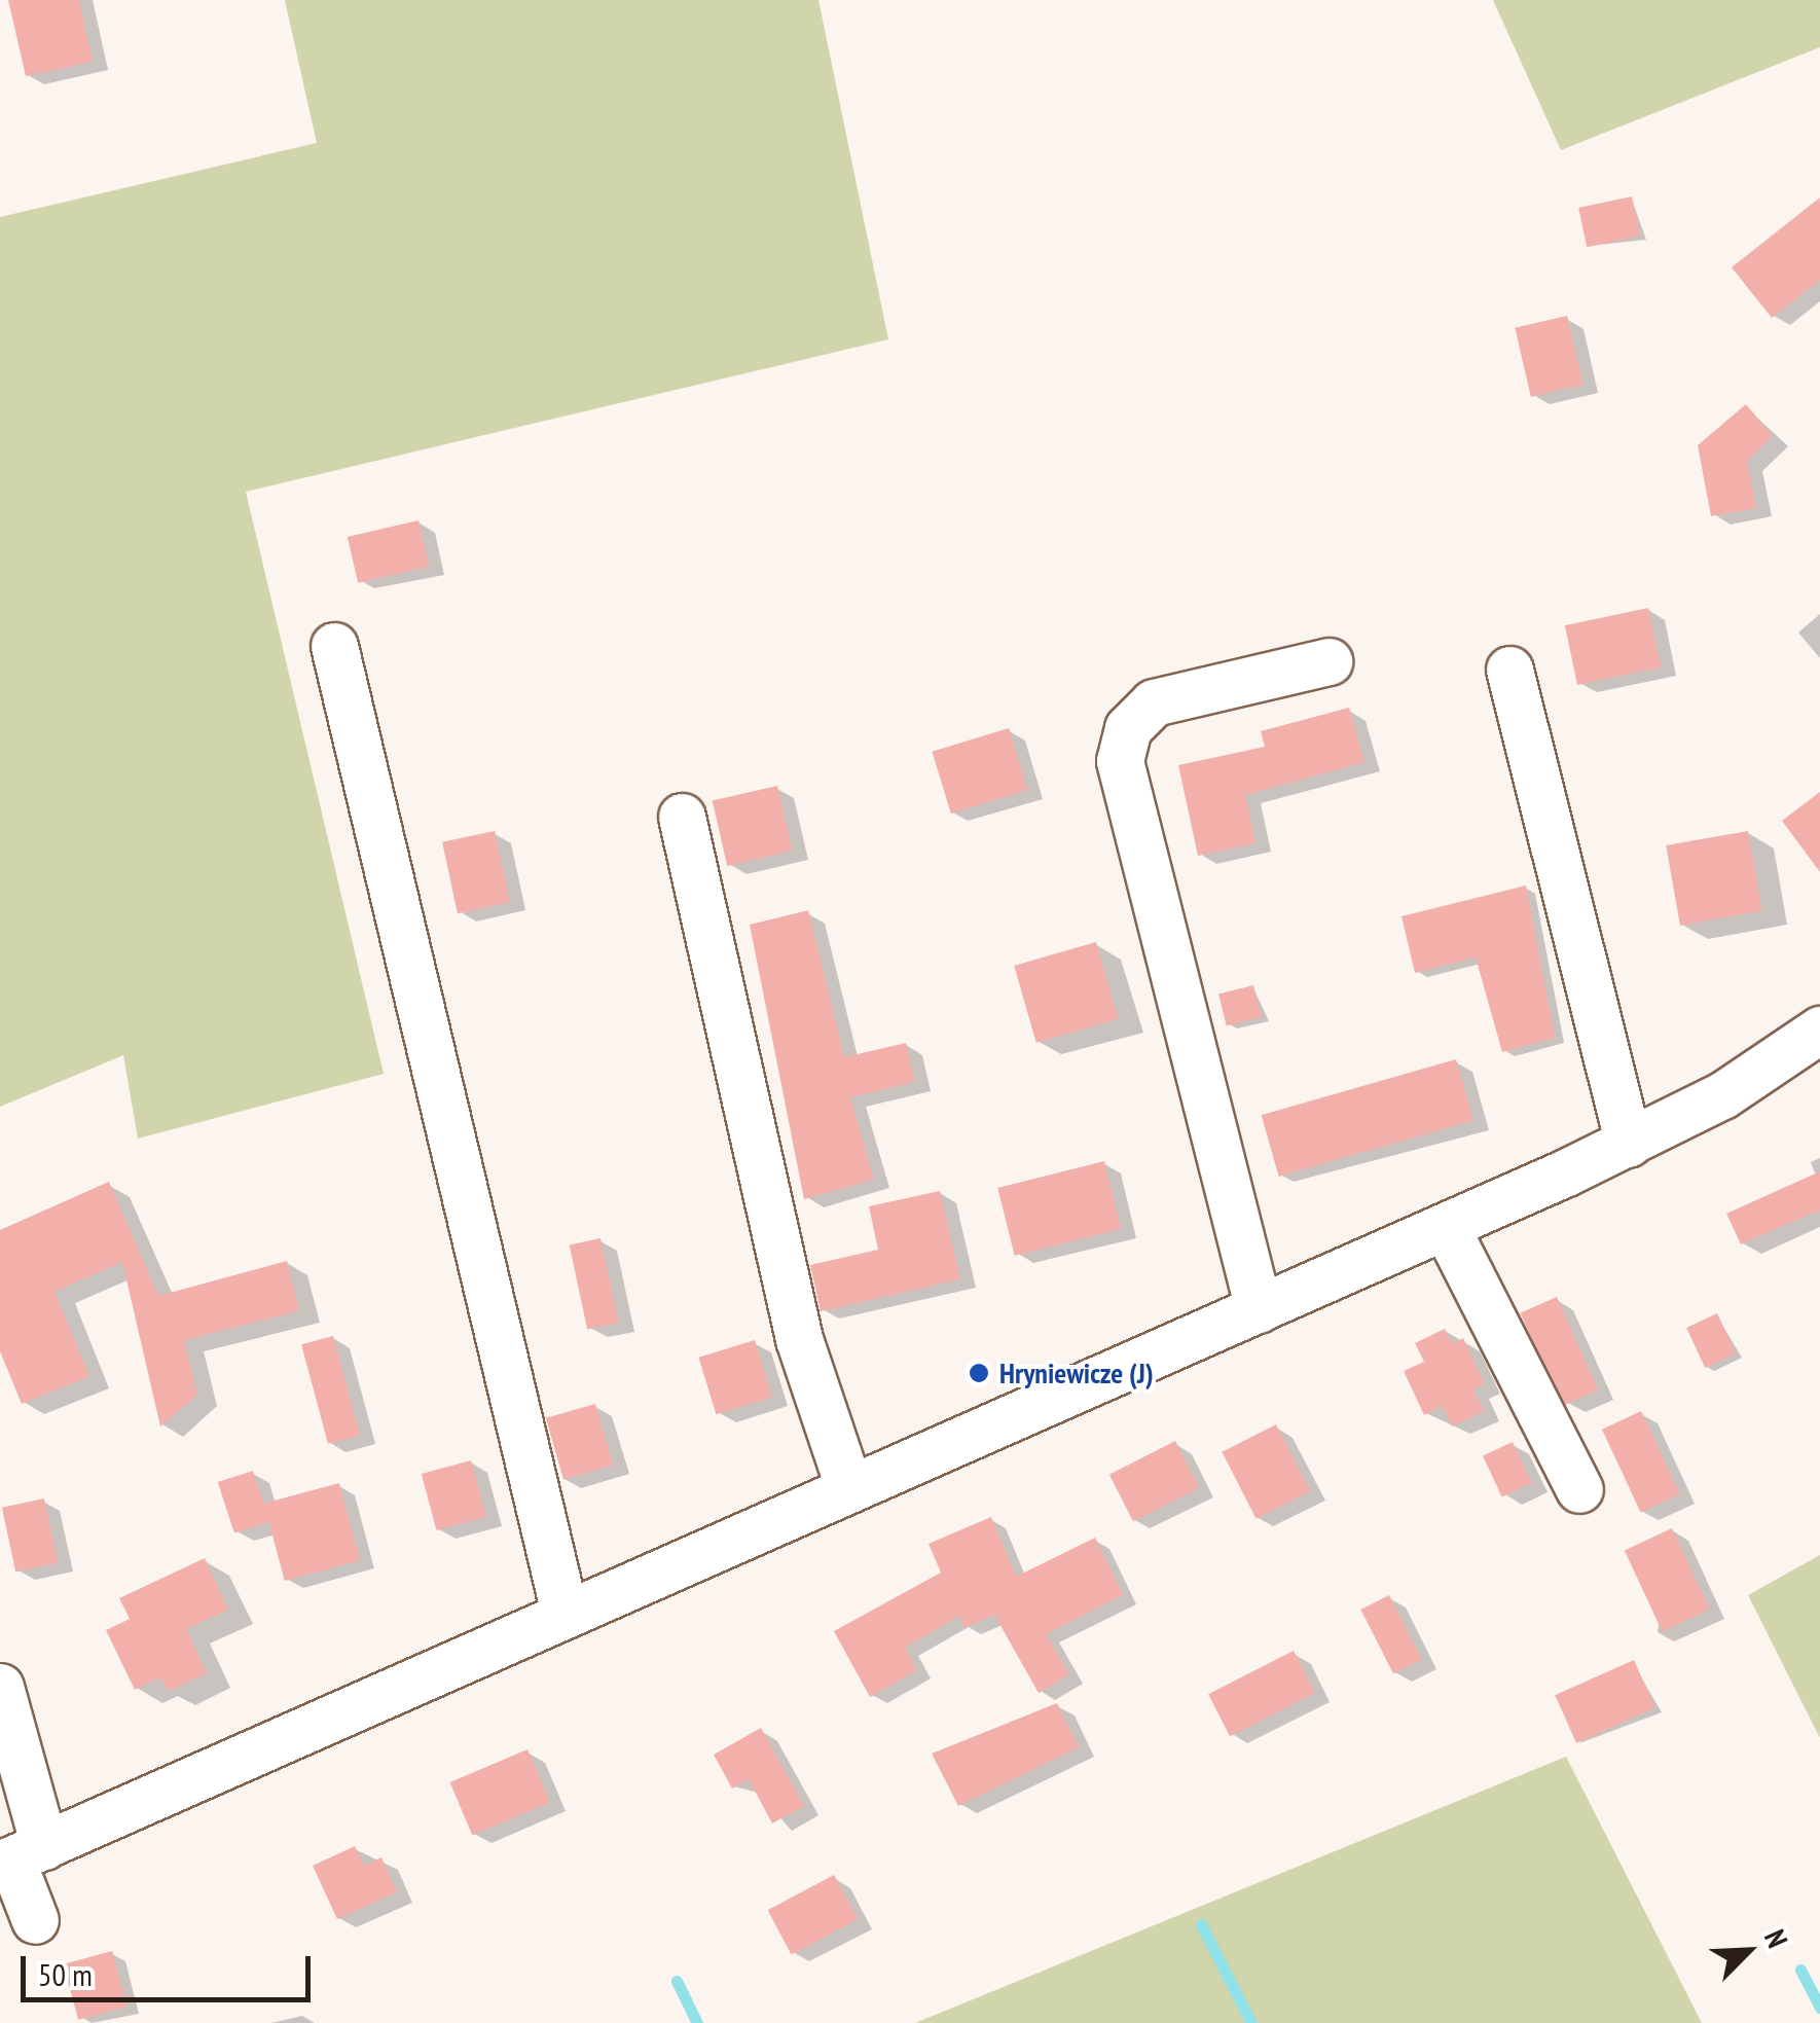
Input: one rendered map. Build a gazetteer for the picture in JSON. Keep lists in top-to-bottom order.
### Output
{
  "places": ["Hryniewicze (J)"],
  "scale_bar": "50 m",
  "north": "top right"
}
